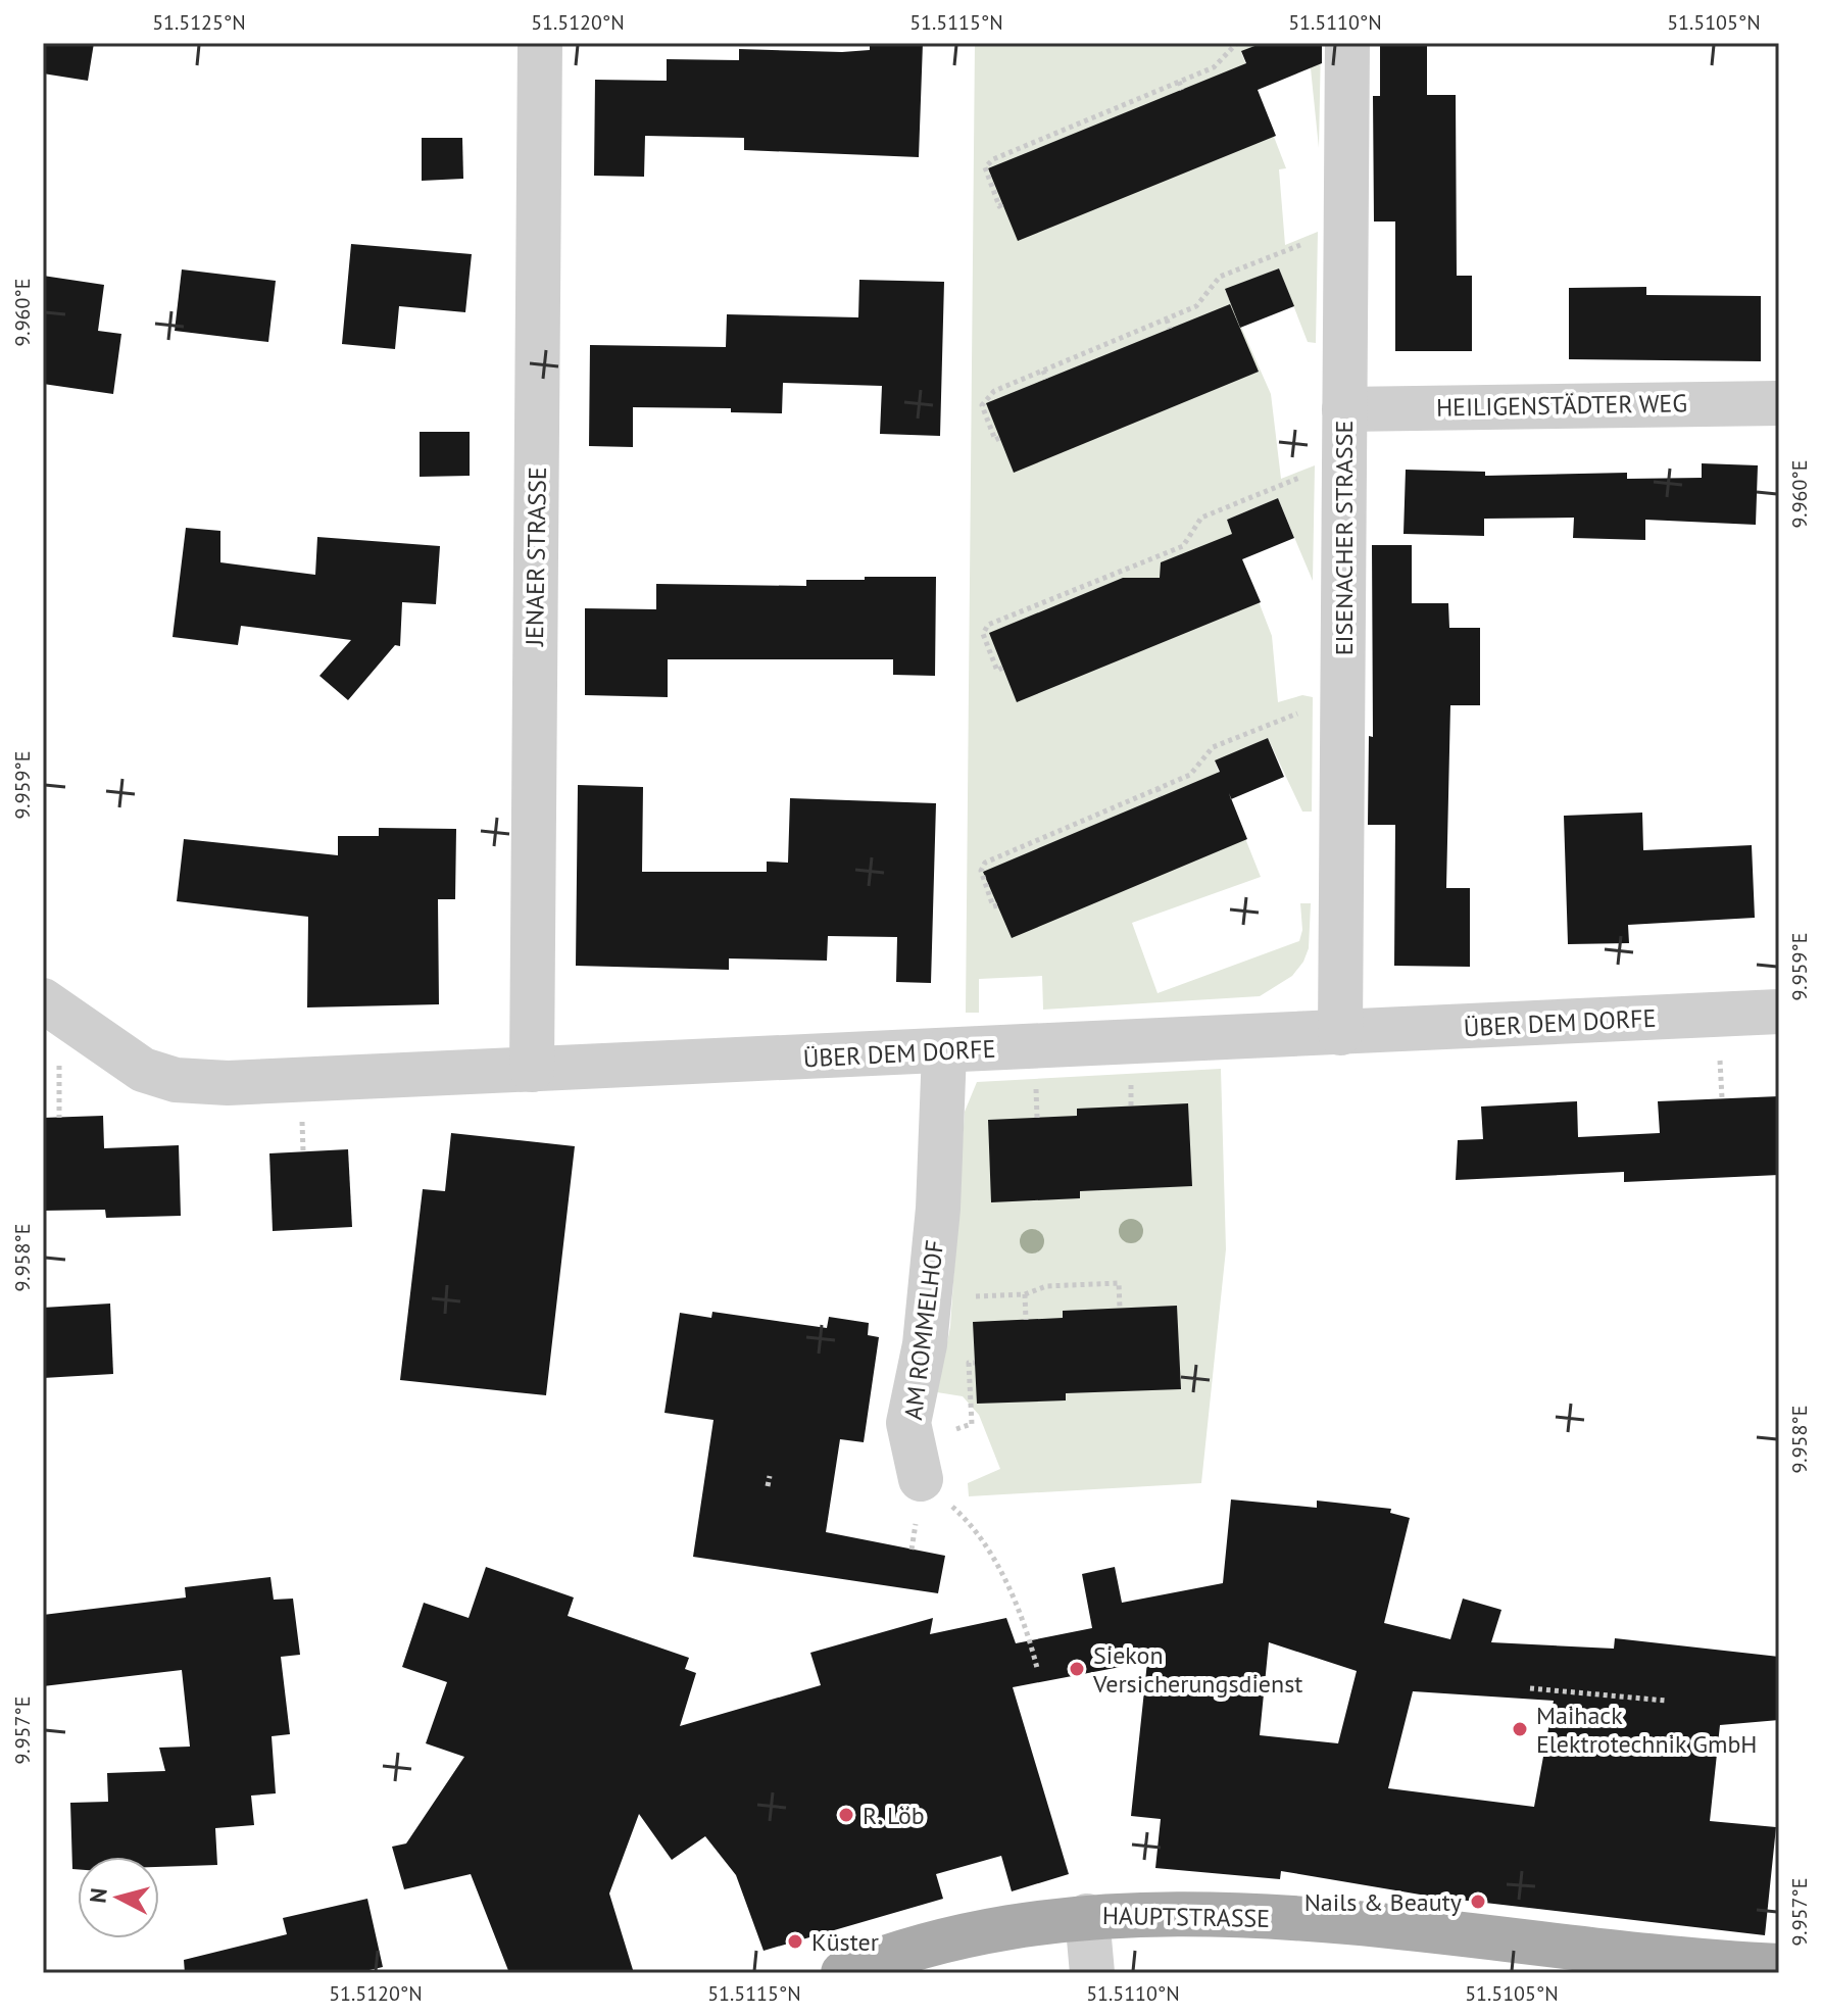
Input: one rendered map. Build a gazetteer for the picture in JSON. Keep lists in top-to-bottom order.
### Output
{
  "streets": {
    "main road": ["HAUPTSTRASSE"],
    "street": [
      "HEILIGENSTÄDTER WEG",
      "EISENACHER STRASSE",
      "JENAER STRASSE",
      "ÜBER DEM DORFE",
      "AM ROMMELHOF"
    ]
  },
  "crossings": [
    ["HEILIGENSTÄDTER WEG", "EISENACHER STRASSE"],
    ["EISENACHER STRASSE", "ÜBER DEM DORFE"],
    ["JENAER STRASSE", "ÜBER DEM DORFE"],
    ["ÜBER DEM DORFE", "AM ROMMELHOF"]
  ],
  "places": [
    "Siekon Versicherungsdienst",
    "Maihack Elektrotechnik GmbH",
    "R. Löb",
    "Nails & Beauty",
    "Küster"
  ],
  "north": "left",
  "coordinates": [
    "51.5125°N",
    "51.5120°N",
    "51.5115°N",
    "51.5110°N",
    "51.5105°N",
    "9.960°E",
    "9.959°E",
    "9.958°E",
    "9.957°E"
  ]
}
